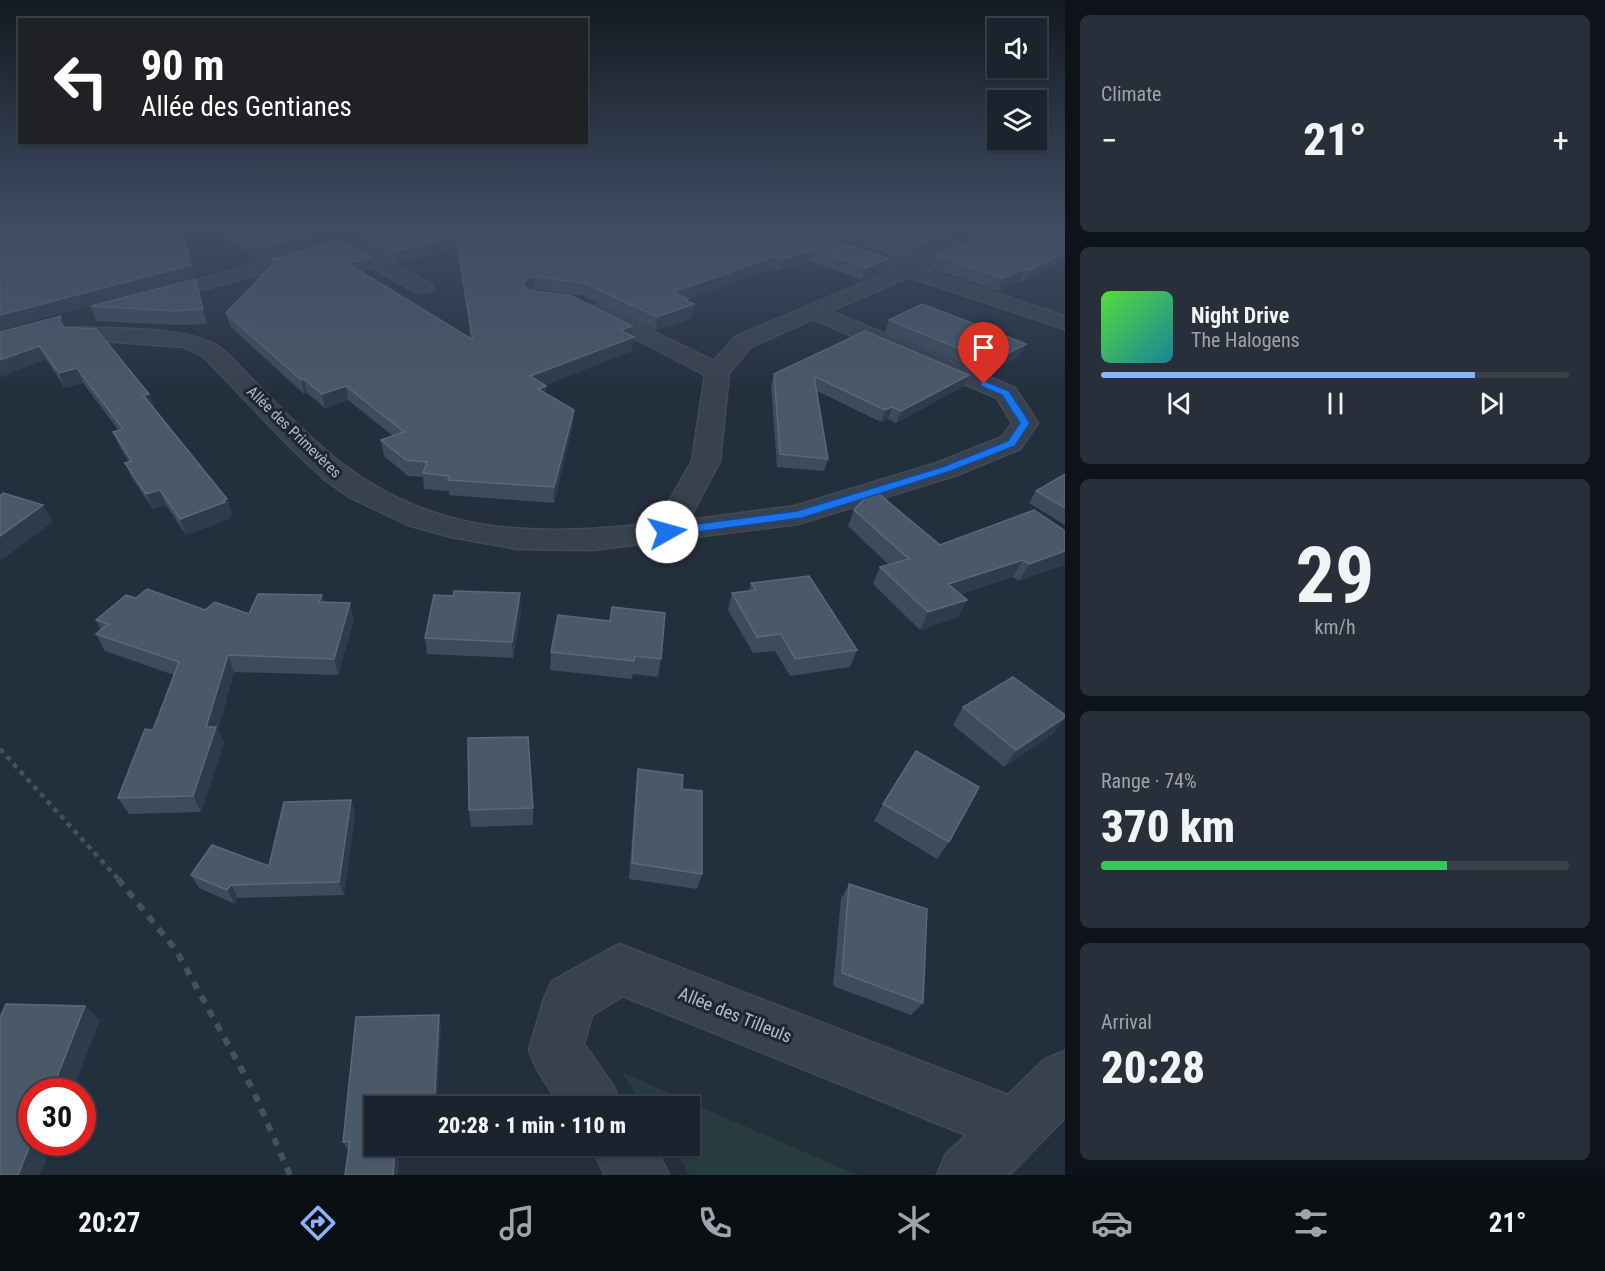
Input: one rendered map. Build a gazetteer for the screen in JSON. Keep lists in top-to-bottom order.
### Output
{
  "streets": {
    "street": ["Allée des Primevères", "Allée des Tilleuls"]
  },
  "page": {
    "tile": [
      "Climate",
      ["29", "km/h"],
      ["Range · 74%", "370 km"],
      ["Arrival", "20:28"]
    ],
    "turn": ["90 m", "Allée des Gentianes"],
    "heat": ["−", "21°", "+"],
    "song": ["Night Drive", "The Halogens"],
    "limit": "30",
    "trip": "20:28 · 1 min · 110 m",
    "tabs": ["20:27", "21°"]
  }
}
